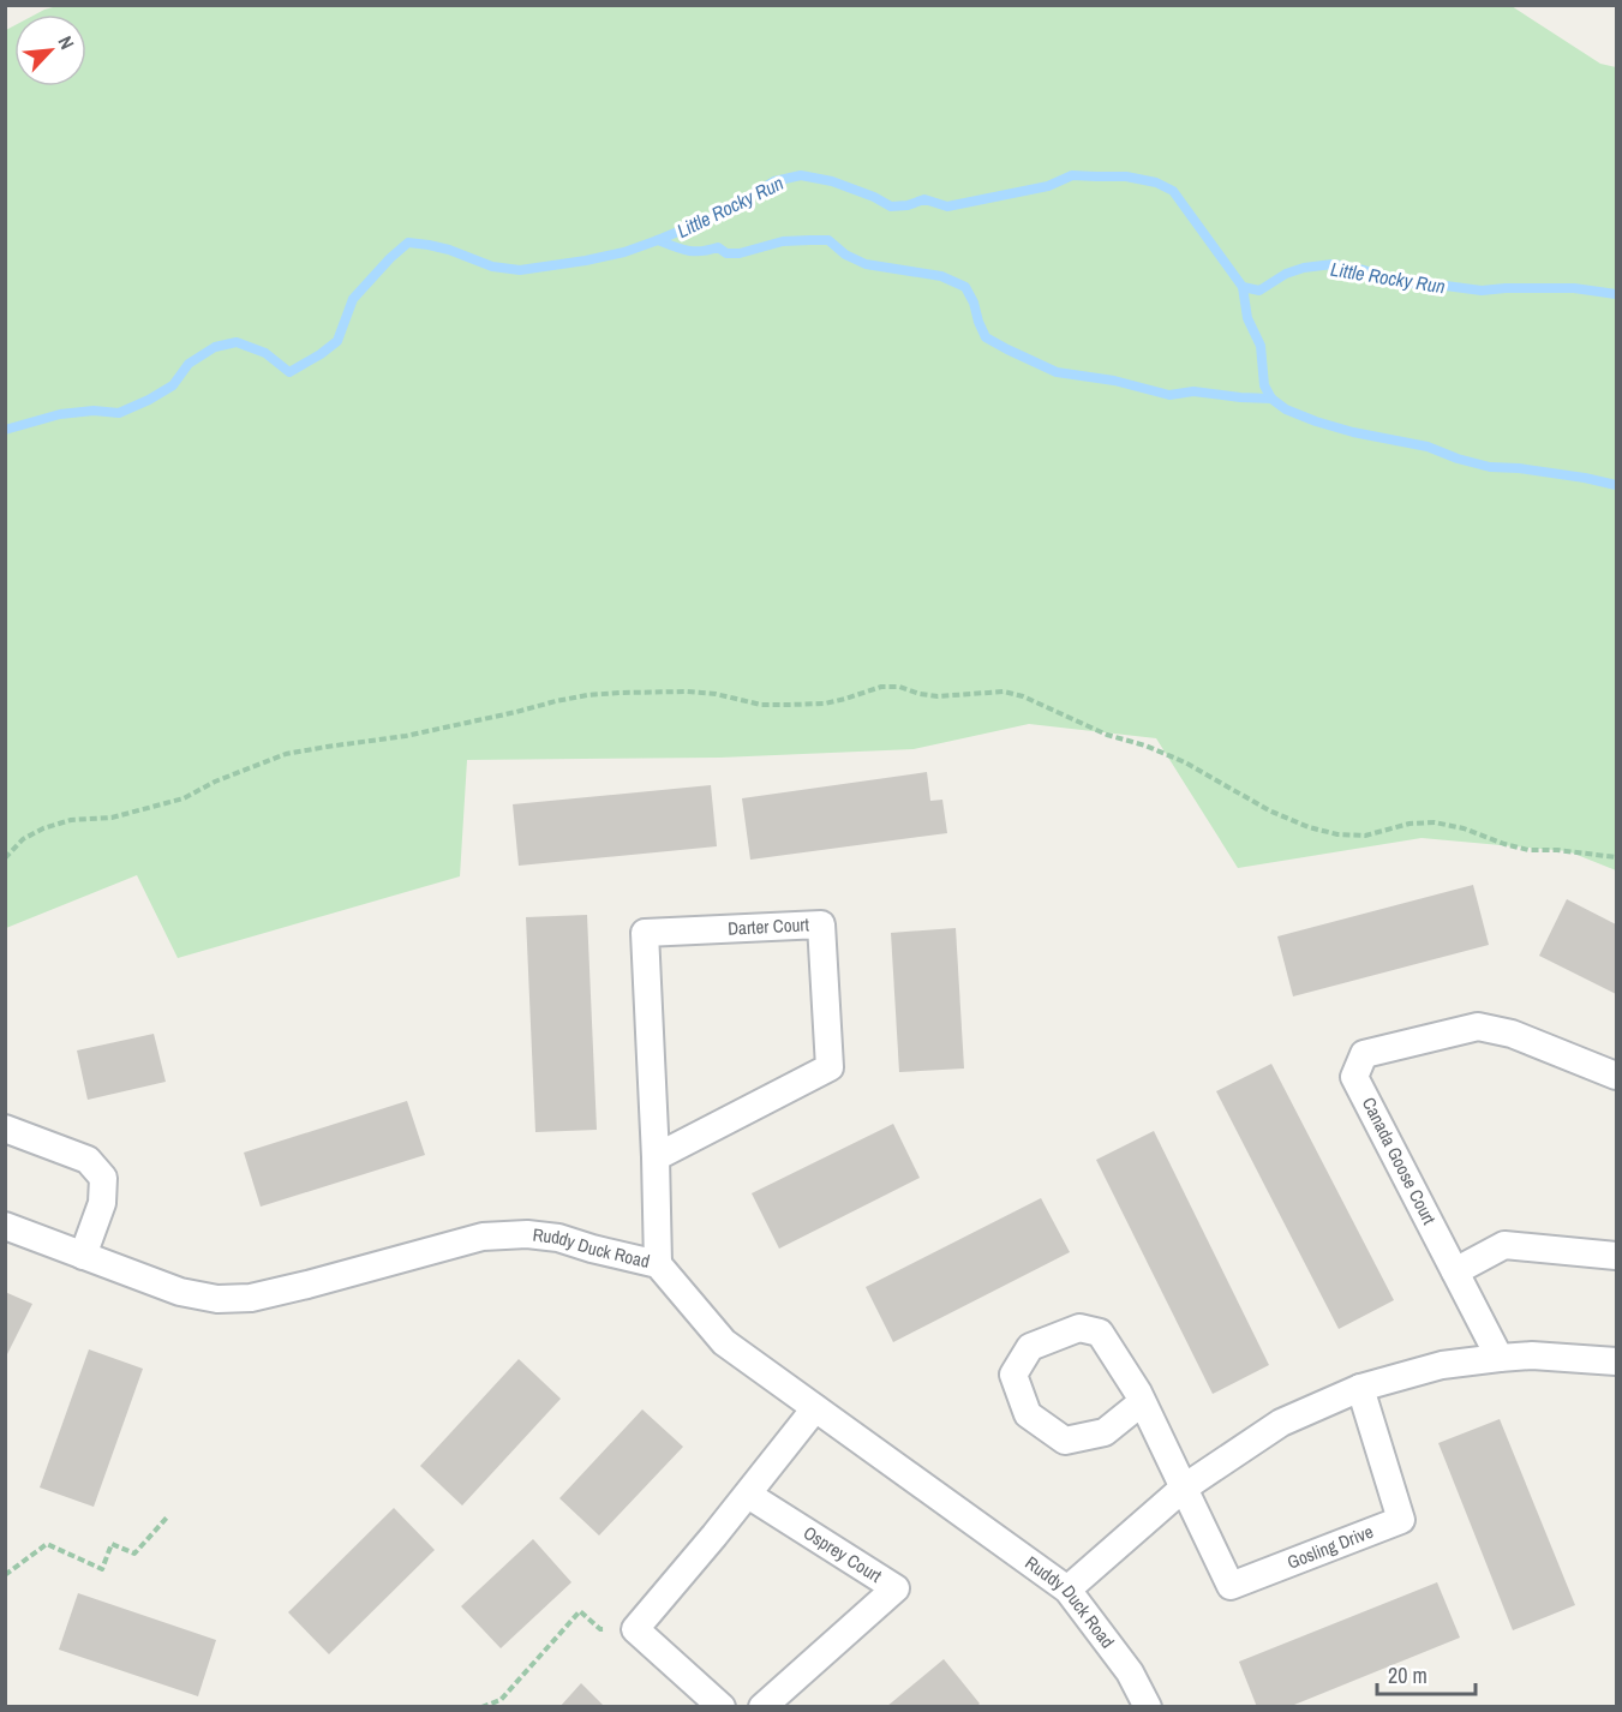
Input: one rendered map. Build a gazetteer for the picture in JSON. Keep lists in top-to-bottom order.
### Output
{
  "streets": {
    "street": [
      "Darter Court",
      "Canada Goose Court",
      "Ruddy Duck Road",
      "Gosling Drive",
      "Osprey Court"
    ]
  },
  "crossings": [
    ["Darter Court", "Ruddy Duck Road"]
  ],
  "water": ["Little Rocky Run"],
  "scale_bar": "20 m",
  "north": "top right"
}
